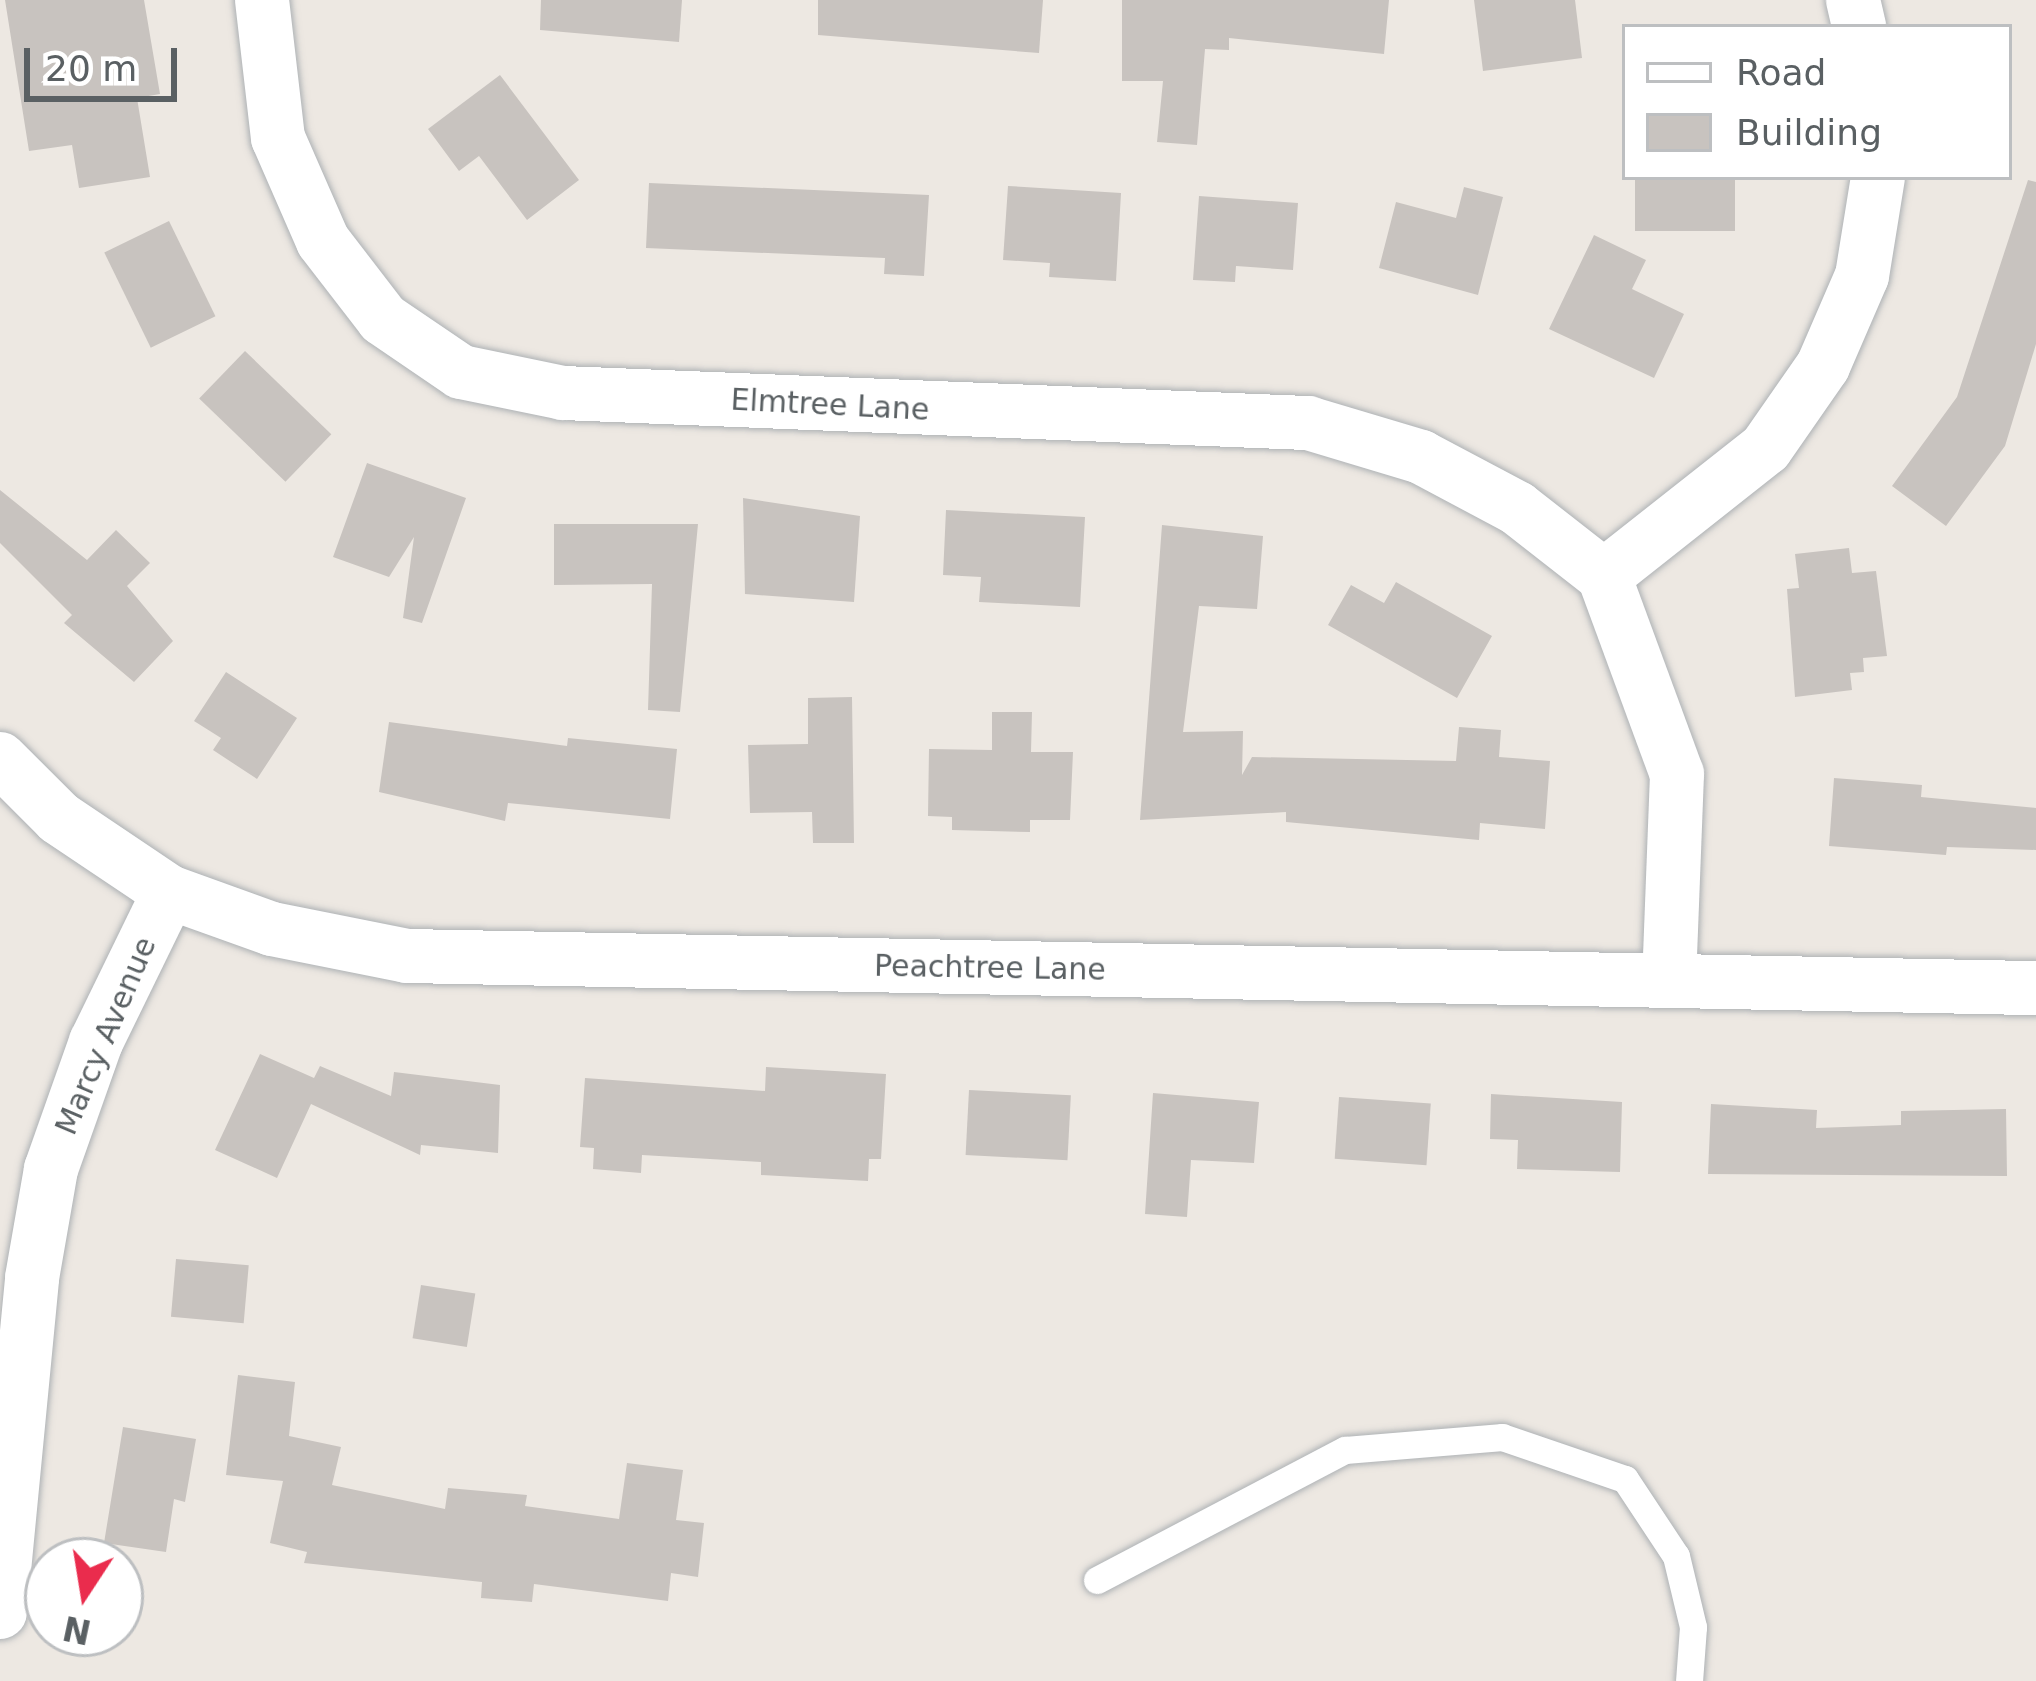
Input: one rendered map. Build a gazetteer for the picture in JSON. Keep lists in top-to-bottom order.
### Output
{
  "streets": {
    "street": ["Elmtree Lane", "Peachtree Lane", "Marcy Avenue"]
  },
  "crossings": [
    ["Peachtree Lane", "Marcy Avenue"]
  ],
  "legend": ["Road", "Building"],
  "scale_bar": "20 m",
  "north": "bottom"
}
